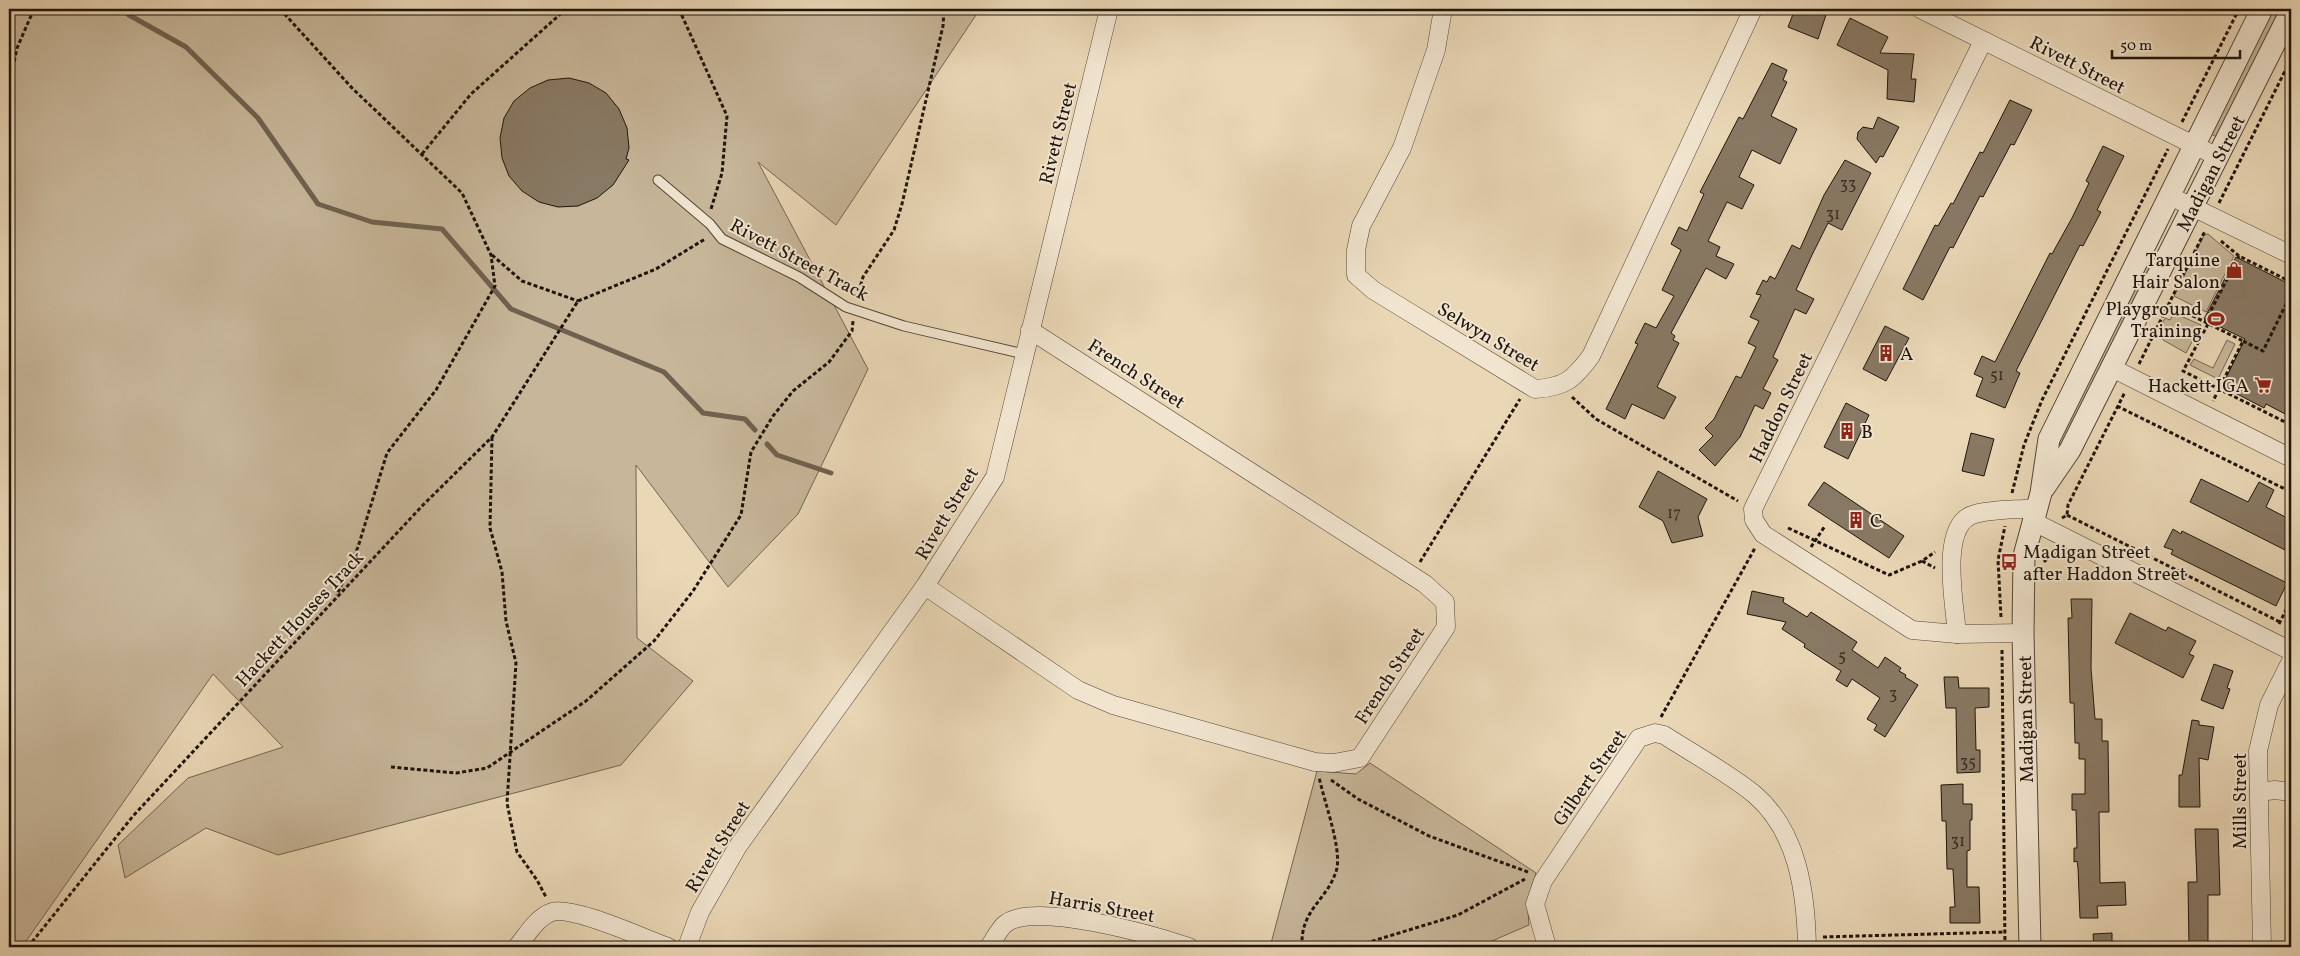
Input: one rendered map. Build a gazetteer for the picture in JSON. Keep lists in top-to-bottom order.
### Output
{
  "streets": {
    "street": [
      "Rivett Street",
      "Madigan Street",
      "Selwyn Street",
      "French Street",
      "Haddon Street",
      "Gilbert Street",
      "Mills Street",
      "Harris Street"
    ],
    "lane": ["Rivett Street Track"],
    "path": ["Hackett Houses Track"]
  },
  "crossings": [
    ["Rivett Street", "Madigan Street"],
    ["Rivett Street", "Rivett Street Track"],
    ["Rivett Street", "French Street"],
    ["Rivett Street", "Haddon Street"],
    ["Rivett Street Track", "Hackett Houses Track"]
  ],
  "places": {
    "shop": ["Tarquine Hair Salon"],
    "sports": ["Playground Training"],
    "building": ["A", "B", "C"],
    "supermarket": ["Hackett IGA"],
    "bus stop": ["Madigan Street after Haddon Street"]
  },
  "house_numbers": [
    "33",
    "31",
    "51",
    "17",
    "5",
    "3",
    "35",
    "31"
  ],
  "scale_bar": "50 m"
}
